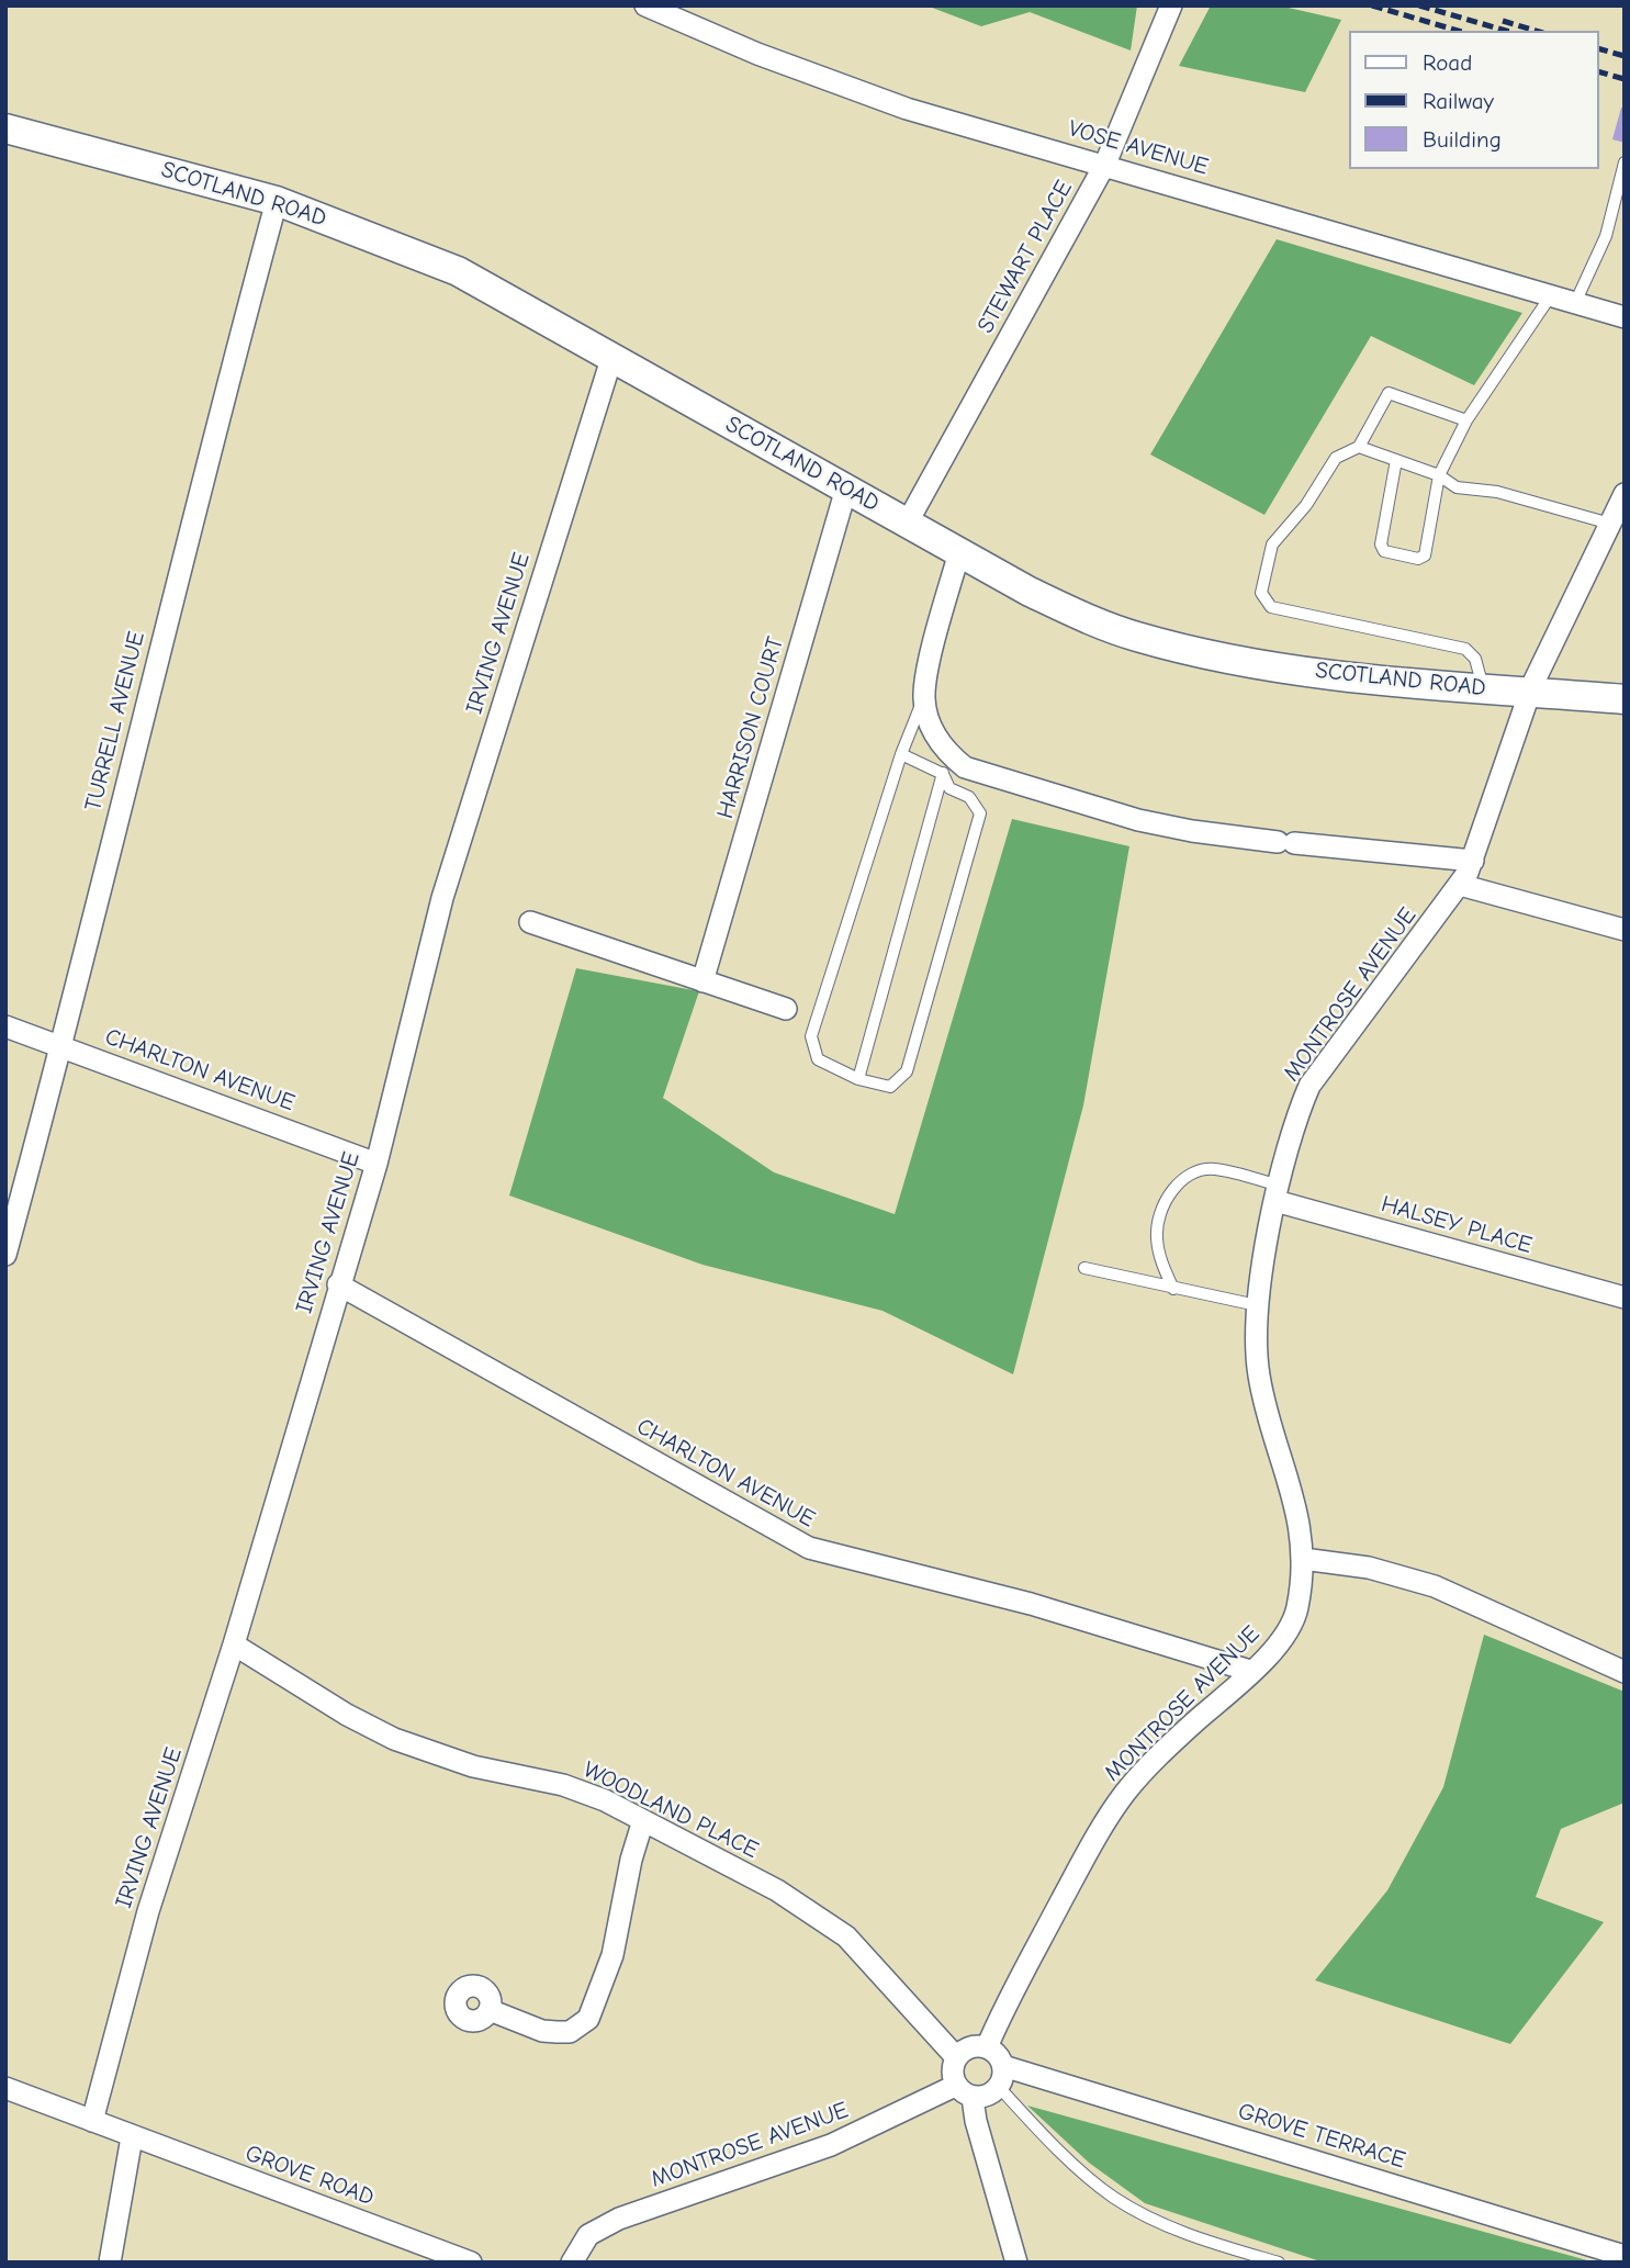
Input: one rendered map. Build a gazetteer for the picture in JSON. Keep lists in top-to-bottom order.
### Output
{
  "streets": {
    "main road": ["SCOTLAND ROAD"],
    "street": [
      "VOSE AVENUE",
      "STEWART PLACE",
      "IRVING AVENUE",
      "TURRELL AVENUE",
      "HARRISON COURT",
      "MONTROSE AVENUE",
      "CHARLTON AVENUE",
      "HALSEY PLACE",
      "WOODLAND PLACE",
      "GROVE TERRACE",
      "GROVE ROAD"
    ]
  },
  "crossings": [
    ["VOSE AVENUE", "STEWART PLACE"],
    ["SCOTLAND ROAD", "STEWART PLACE"],
    ["SCOTLAND ROAD", "IRVING AVENUE"],
    ["SCOTLAND ROAD", "TURRELL AVENUE"],
    ["SCOTLAND ROAD", "HARRISON COURT"],
    ["SCOTLAND ROAD", "MONTROSE AVENUE"],
    ["IRVING AVENUE", "CHARLTON AVENUE"],
    ["IRVING AVENUE", "WOODLAND PLACE"],
    ["IRVING AVENUE", "GROVE ROAD"],
    ["TURRELL AVENUE", "CHARLTON AVENUE"],
    ["MONTROSE AVENUE", "CHARLTON AVENUE"],
    ["MONTROSE AVENUE", "HALSEY PLACE"],
    ["MONTROSE AVENUE", "WOODLAND PLACE"],
    ["MONTROSE AVENUE", "GROVE TERRACE"],
    ["WOODLAND PLACE", "GROVE TERRACE"]
  ],
  "legend": ["Road", "Railway", "Building"]
}
